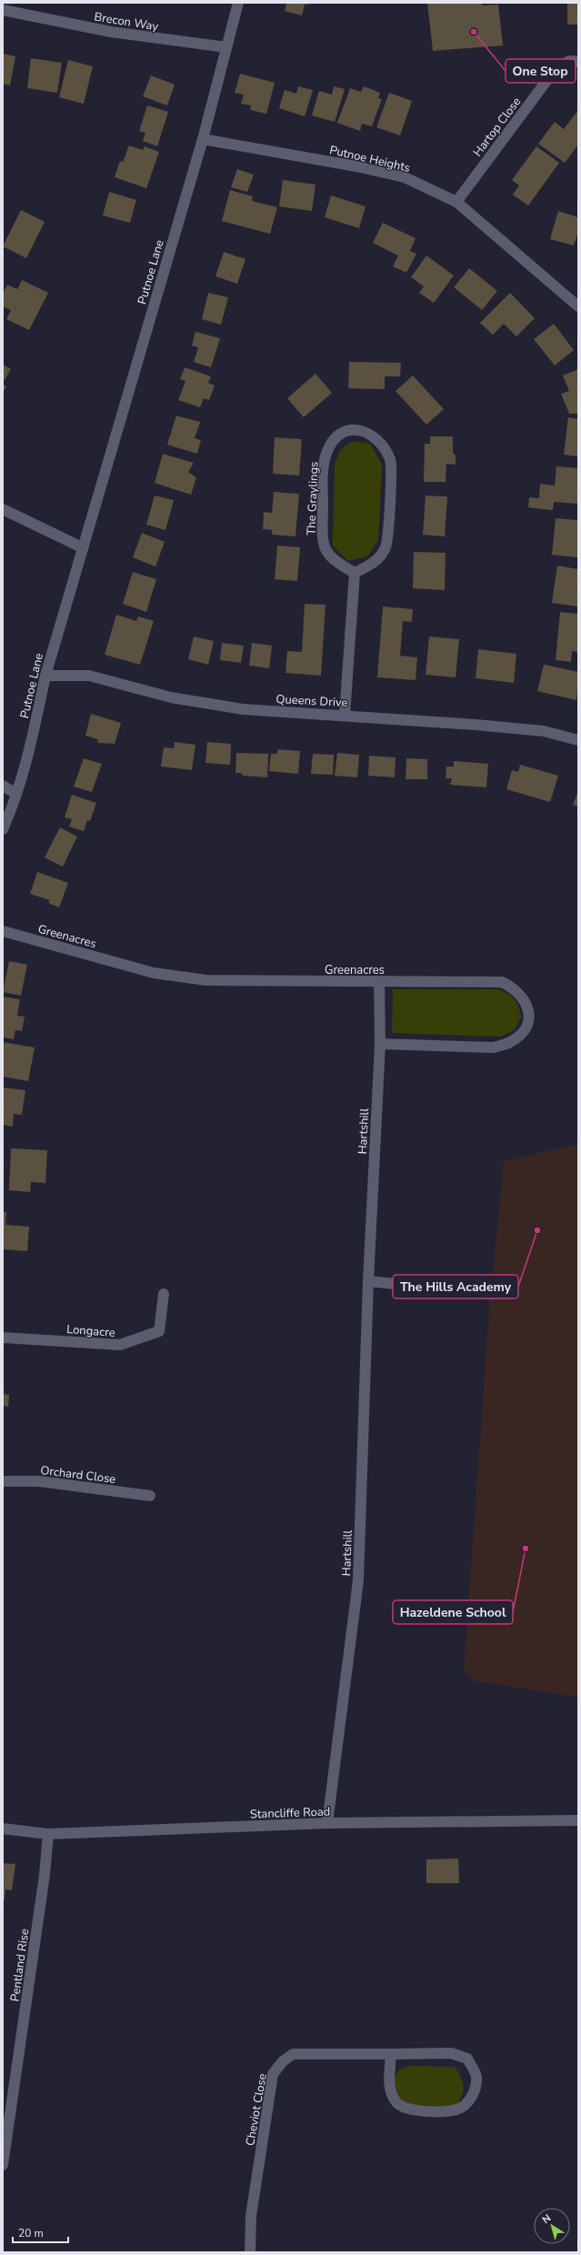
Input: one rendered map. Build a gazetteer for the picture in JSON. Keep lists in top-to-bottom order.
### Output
{
  "streets": {
    "street": [
      "Brecon Way",
      "Hartop Close",
      "Putnoe Heights",
      "Putnoe Lane",
      "The Graylings",
      "Queens Drive",
      "Greenacres",
      "Hartshill",
      "Longacre",
      "Orchard Close",
      "Stancliffe Road",
      "Pentland Rise",
      "Cheviot Close"
    ]
  },
  "crossings": [
    ["Brecon Way", "Putnoe Lane"],
    ["Hartop Close", "Putnoe Heights"],
    ["Putnoe Heights", "Putnoe Lane"],
    ["Putnoe Lane", "Queens Drive"],
    ["Greenacres", "Hartshill"],
    ["Hartshill", "Stancliffe Road"],
    ["Stancliffe Road", "Pentland Rise"]
  ],
  "places": ["One Stop", "The Hills Academy", "Hazeldene School"],
  "scale_bar": "20 m",
  "north": "top left"
}
